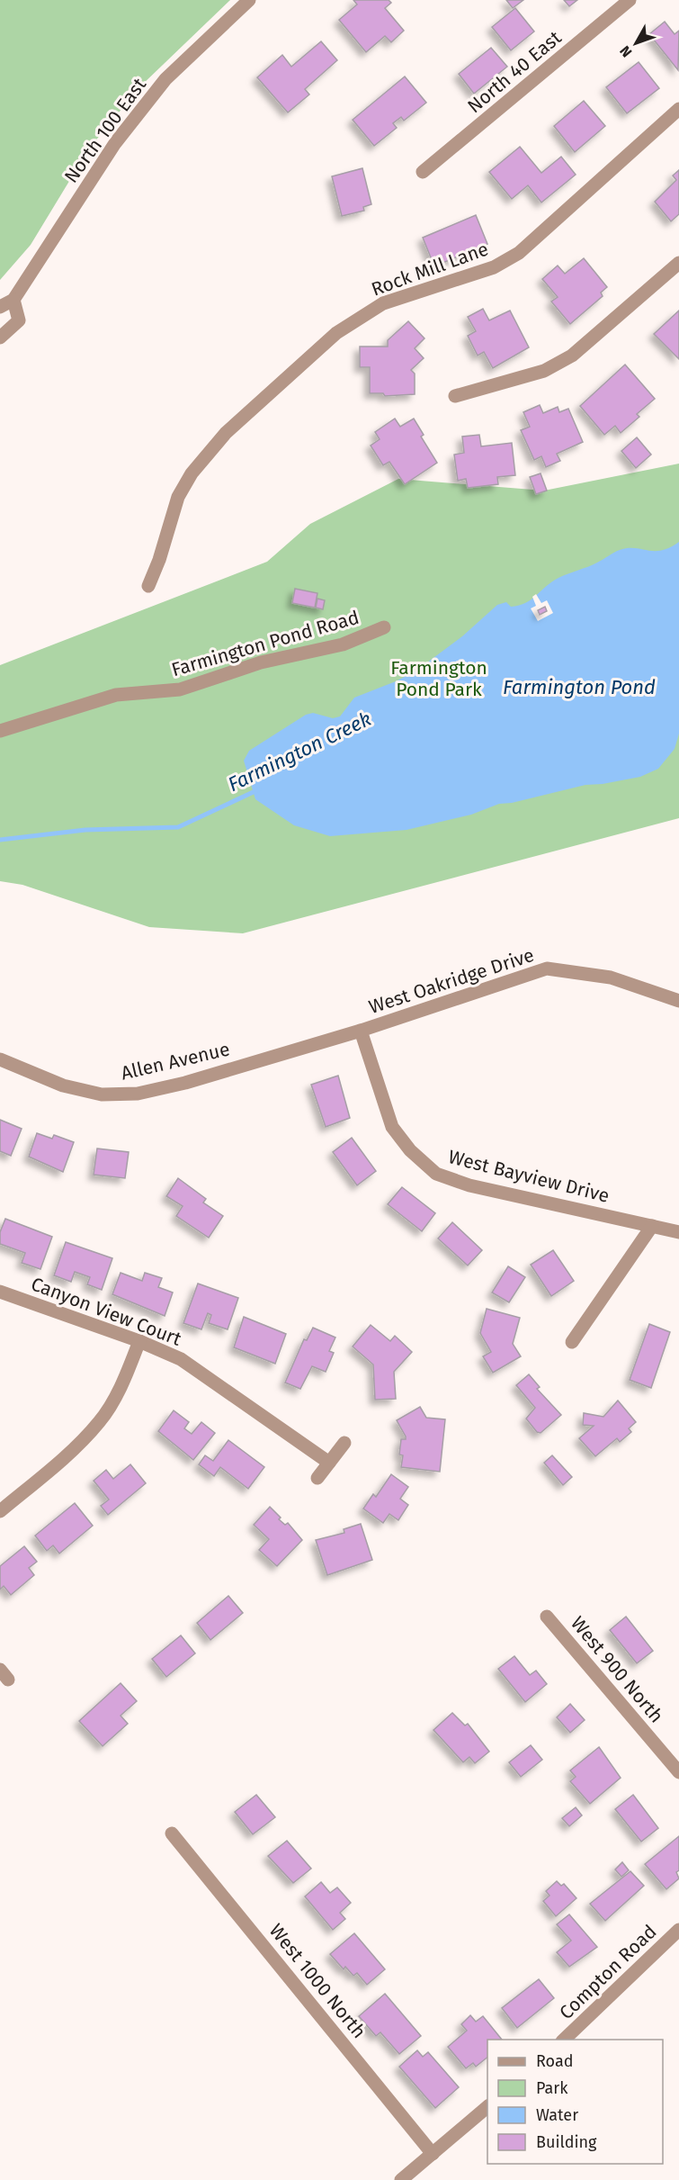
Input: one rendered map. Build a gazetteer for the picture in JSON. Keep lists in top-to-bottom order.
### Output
{
  "streets": {
    "street": [
      "North 40 East",
      "North 100 East",
      "Rock Mill Lane",
      "Farmington Pond Road",
      "West Oakridge Drive",
      "Allen Avenue",
      "West Bayview Drive",
      "Canyon View Court",
      "West 900 North",
      "Compton Road",
      "West 1000 North"
    ]
  },
  "crossings": [
    ["West Oakridge Drive", "Allen Avenue"],
    ["West Oakridge Drive", "West Bayview Drive"],
    ["Allen Avenue", "West Bayview Drive"]
  ],
  "water": ["Farmington Pond", "Farmington Creek"],
  "parks": ["Farmington Pond Park"],
  "legend": [
    "Road",
    "Park",
    "Water",
    "Building"
  ],
  "north": "bottom left"
}
